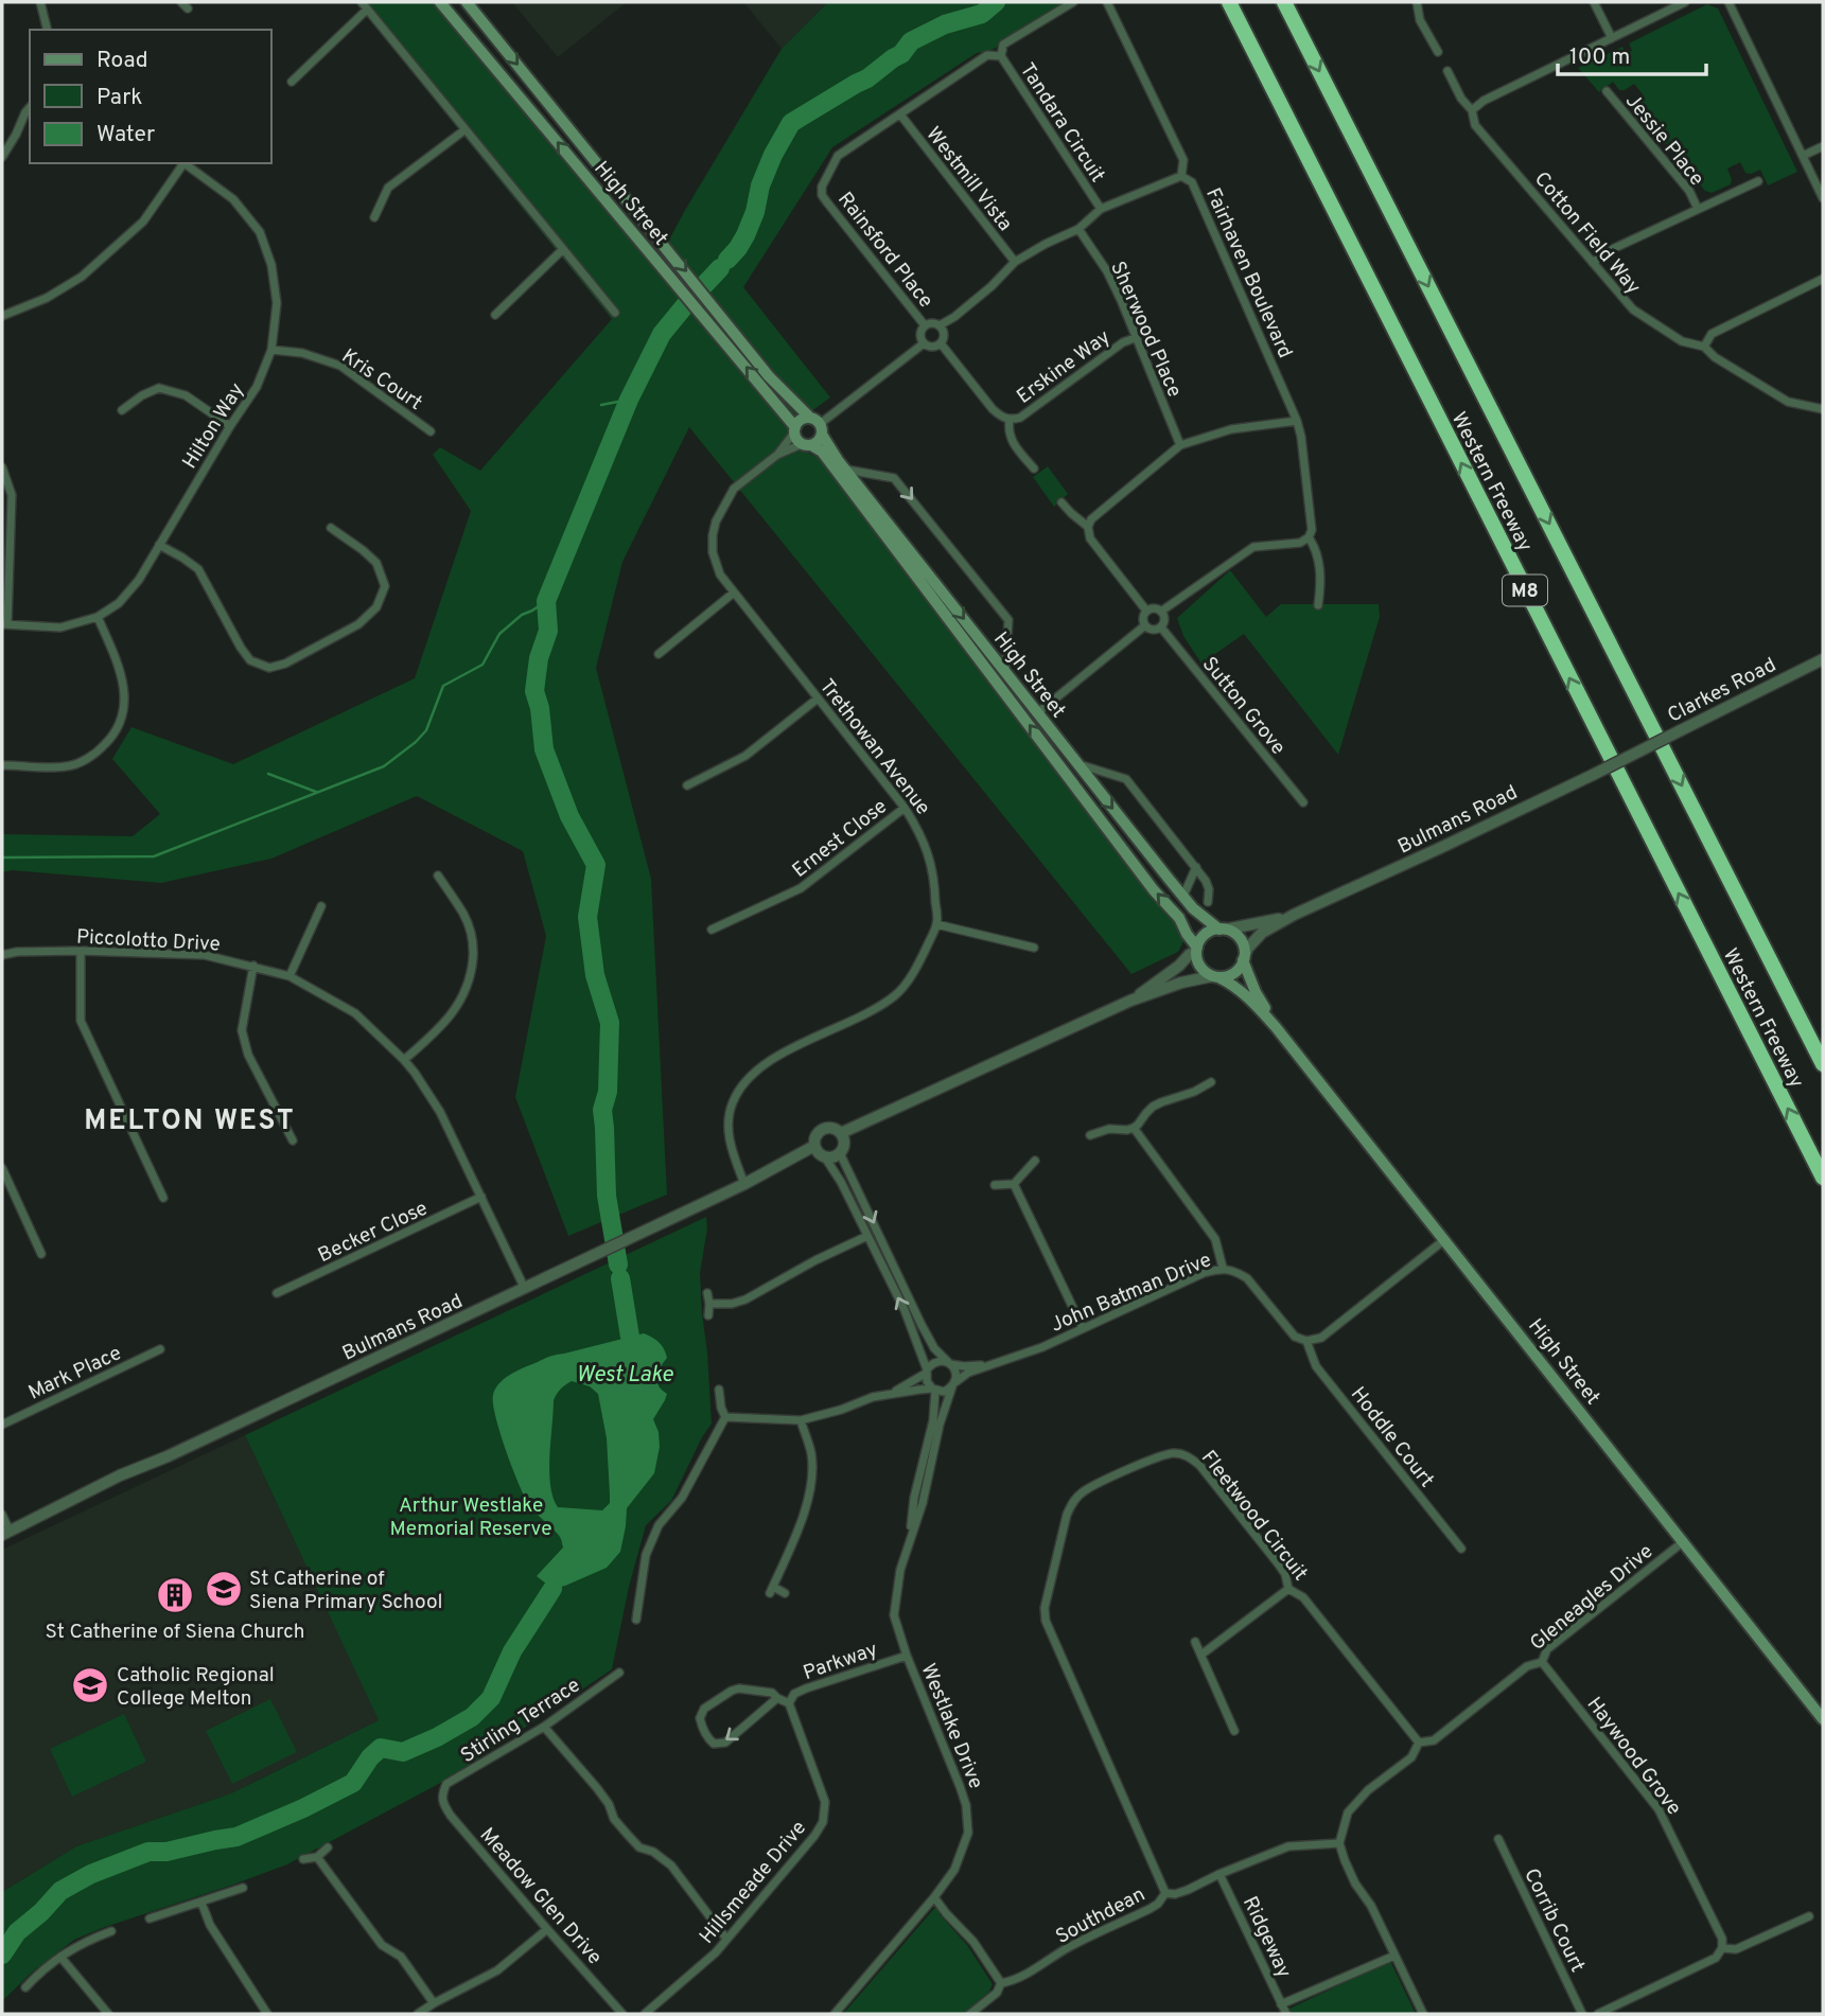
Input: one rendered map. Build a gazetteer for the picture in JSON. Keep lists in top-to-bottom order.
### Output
{
  "streets": {
    "highway": ["Western Freeway", "M8"],
    "main road": ["High Street"],
    "street": [
      "Tandara Circuit",
      "Jessie Place",
      "Westmill Vista",
      "Cotton Field Way",
      "Rainsford Place",
      "Fairhaven Boulevard",
      "Sherwood Place",
      "Erskine Way",
      "Kris Court",
      "Hilton Way",
      "Clarkes Road",
      "Sutton Grove",
      "Trethowan Avenue",
      "Bulmans Road",
      "Ernest Close",
      "Piccolotto Drive",
      "Becker Close",
      "John Batman Drive",
      "Mark Place",
      "Hoddle Court",
      "Fleetwood Circuit",
      "Gleneagles Drive",
      "Parkway",
      "Stirling Terrace",
      "Westlake Drive",
      "Haywood Grove",
      "Hillsmeade Drive",
      "Meadow Glen Drive",
      "Southdean",
      "Corrib Court",
      "Ridgeway"
    ]
  },
  "crossings": [
    ["Tandara Circuit", "Fairhaven Boulevard"],
    ["Westmill Vista", "Rainsford Place"],
    ["Westmill Vista", "Fairhaven Boulevard"],
    ["High Street", "Trethowan Avenue"],
    ["High Street", "Bulmans Road"],
    ["High Street", "Gleneagles Drive"],
    ["Rainsford Place", "Fairhaven Boulevard"],
    ["Rainsford Place", "Erskine Way"],
    ["Fairhaven Boulevard", "Sherwood Place"],
    ["Fairhaven Boulevard", "Erskine Way"],
    ["Sherwood Place", "Erskine Way"],
    ["Kris Court", "Hilton Way"],
    ["Clarkes Road", "Bulmans Road"],
    ["Trethowan Avenue", "Bulmans Road"],
    ["Trethowan Avenue", "Ernest Close"],
    ["Bulmans Road", "Piccolotto Drive"],
    ["Piccolotto Drive", "Becker Close"],
    ["John Batman Drive", "Hoddle Court"],
    ["John Batman Drive", "Westlake Drive"],
    ["Fleetwood Circuit", "Gleneagles Drive"],
    ["Fleetwood Circuit", "Southdean"],
    ["Gleneagles Drive", "Haywood Grove"],
    ["Gleneagles Drive", "Southdean"],
    ["Parkway", "Westlake Drive"],
    ["Parkway", "Hillsmeade Drive"],
    ["Stirling Terrace", "Meadow Glen Drive"],
    ["Southdean", "Ridgeway"]
  ],
  "districts": ["MELTON WEST"],
  "water": ["West Lake"],
  "parks": ["Arthur Westlake Memorial Reserve"],
  "places": {
    "school or university": ["St Catherine of Siena Primary School", "Catholic Regional College Melton"],
    "building": ["St Catherine of Siena Church"]
  },
  "legend": ["Road", "Park", "Water"],
  "scale_bar": "100 m"
}
